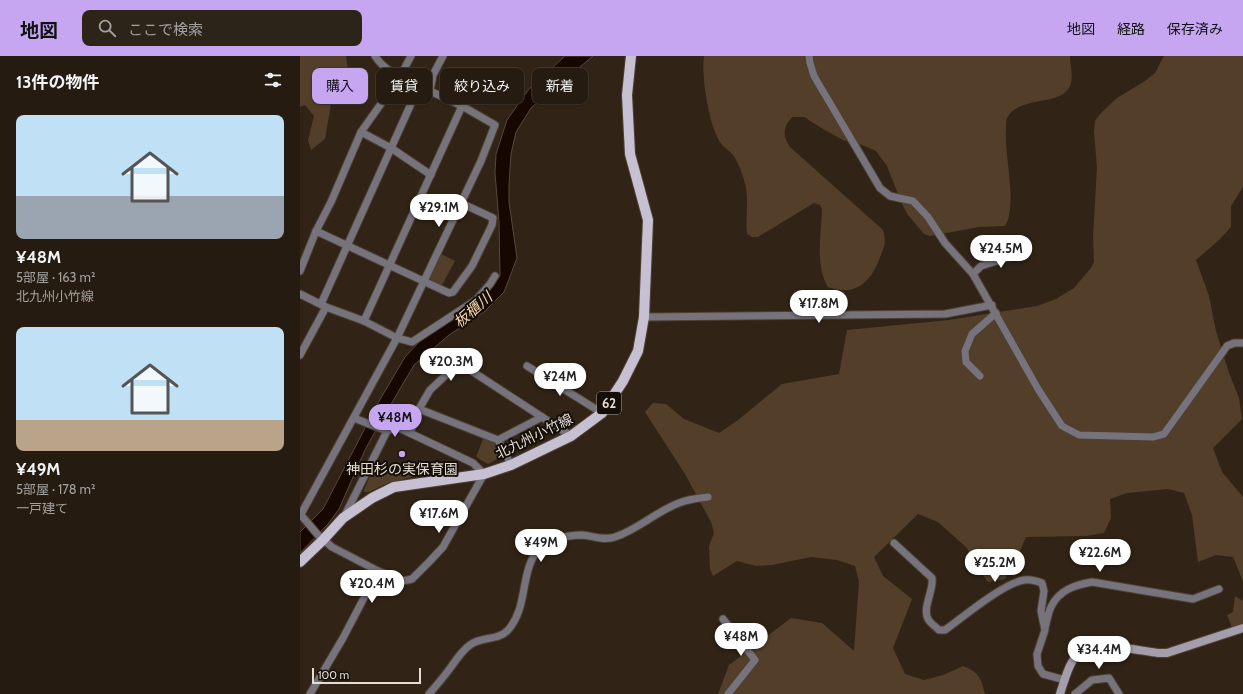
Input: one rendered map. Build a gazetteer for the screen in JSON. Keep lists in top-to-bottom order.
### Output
{
  "streets": {
    "main road": ["62", "北九州小竹線"]
  },
  "water": ["板櫃川"],
  "places": ["神田杉の実保育園"],
  "scale_bar": "100 m",
  "page": {
    "header": "地図",
    "search": "ここで検索",
    "nav": ["地図", "経路", "保存済み"],
    "heading": "13件の物件",
    "chip": [
      "購入",
      "賃貸",
      "絞り込み",
      "新着"
    ],
    "list": [
      {
        "name": "¥48M",
        "note": "5部屋 · 163 m² · 北九州小竹線"
      },
      {
        "name": "¥49M",
        "note": "5部屋 · 178 m² · 一戸建て"
      }
    ],
    "price": [
      "¥29.1M",
      "¥24.5M",
      "¥17.8M",
      "¥20.3M",
      "¥24M",
      "¥48M",
      "¥17.6M",
      "¥49M",
      "¥22.6M",
      "¥25.2M",
      "¥20.4M",
      "¥48M",
      "¥34.4M"
    ],
    "scale": "100 m"
  }
}
